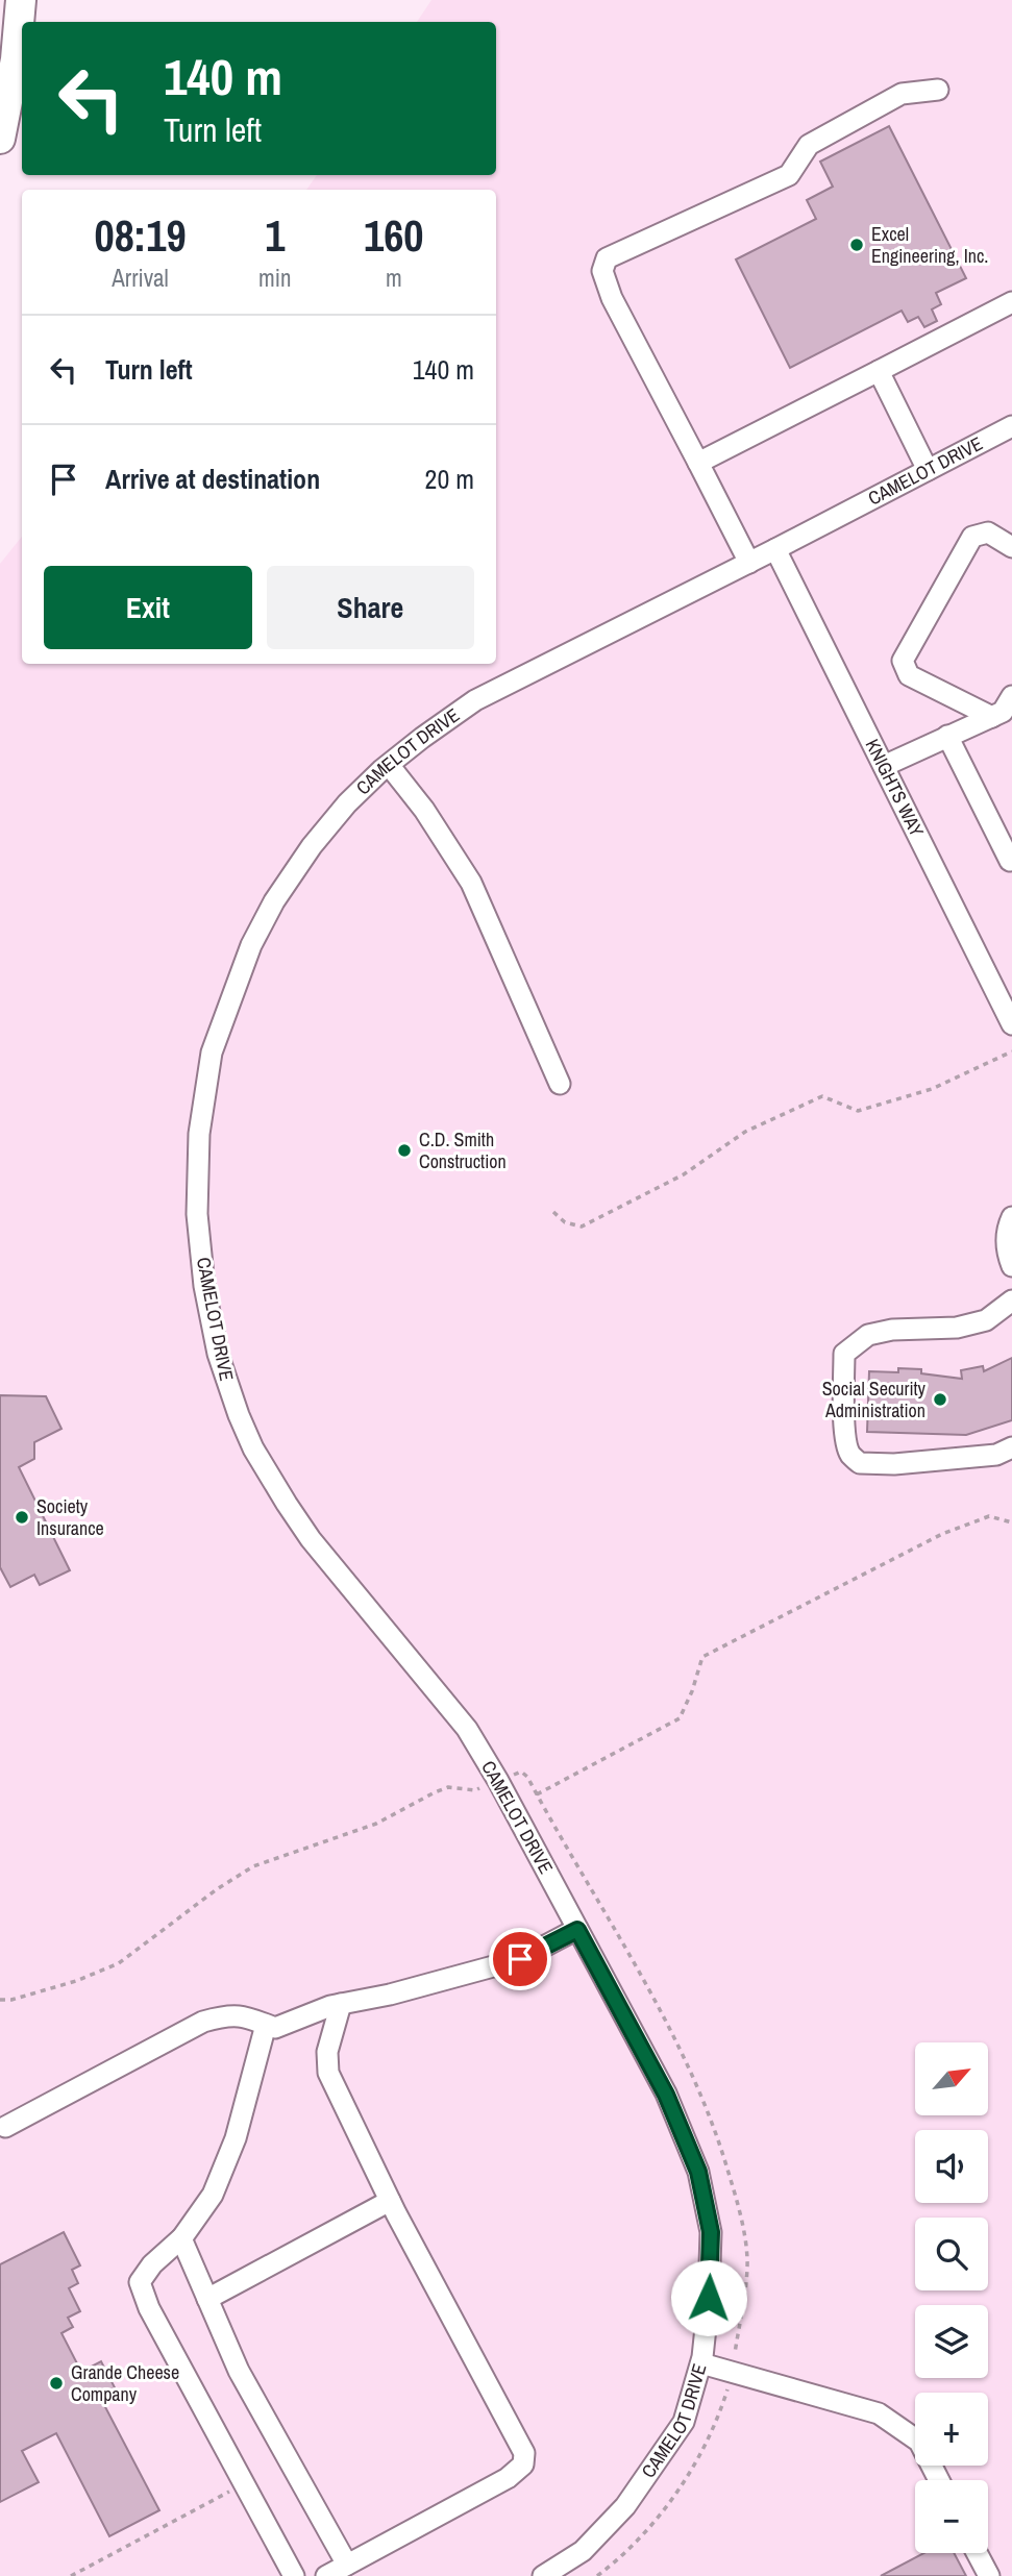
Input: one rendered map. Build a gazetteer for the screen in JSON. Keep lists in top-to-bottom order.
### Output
{
  "streets": {
    "street": ["CAMELOT DRIVE", "KNIGHTS WAY"]
  },
  "crossings": [
    ["CAMELOT DRIVE", "KNIGHTS WAY"]
  ],
  "places": [
    "Excel Engineering, Inc.",
    "C.D. Smith Construction",
    "Social Security Administration",
    "Society Insurance",
    "Grande Cheese Company"
  ],
  "north": "top right",
  "page": {
    "turn": ["140 m", "Turn left"],
    "eta": [
      "08:19",
      "Arrival",
      "1",
      "min",
      "160",
      "m"
    ],
    "list": [
      {
        "name": "Turn left",
        "value": "140 m"
      },
      {
        "name": "Arrive at destination",
        "value": "20 m"
      }
    ],
    "buttons": ["Exit", "Share"],
    "map_buttons": ["+", "−"]
  }
}
